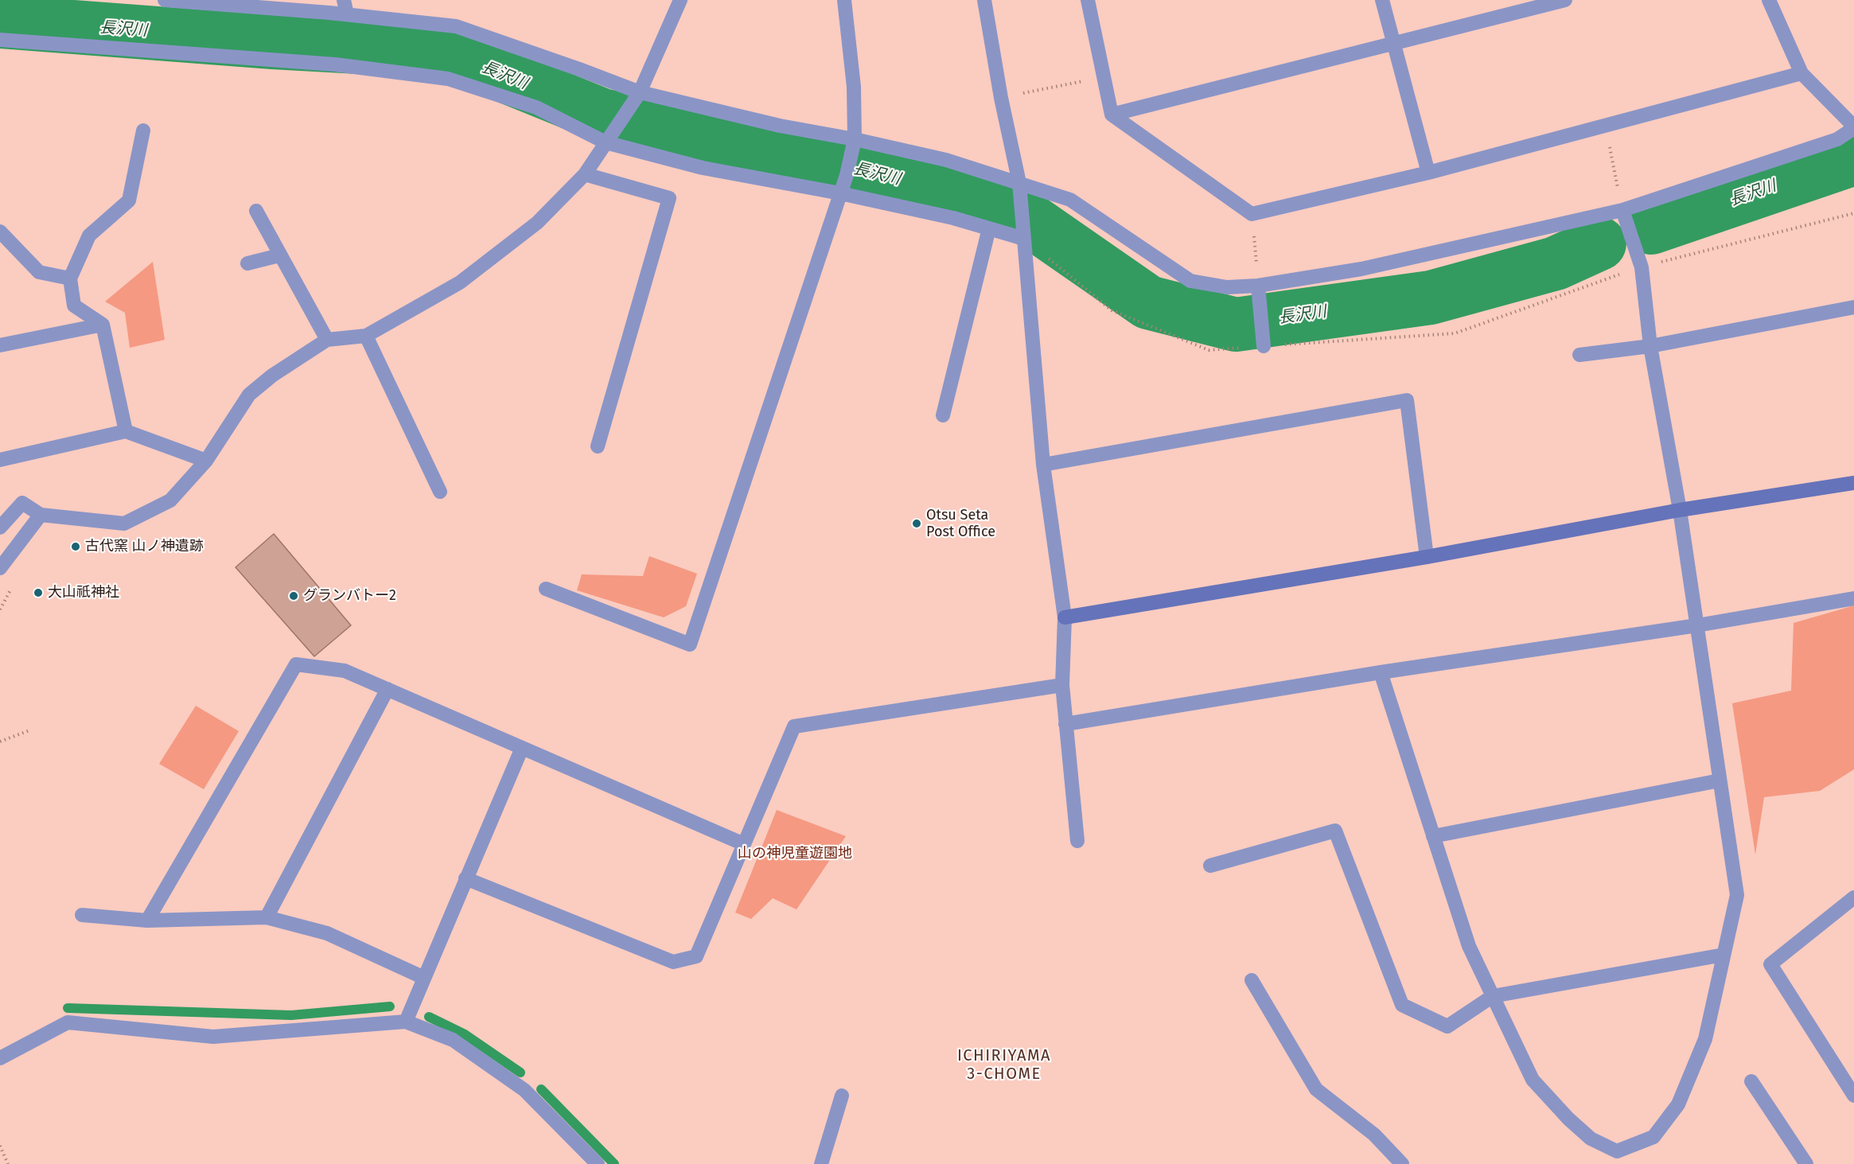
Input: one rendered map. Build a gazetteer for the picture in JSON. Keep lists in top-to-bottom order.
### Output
{
  "districts": ["ICHIRIYAMA 3-CHOME"],
  "water": ["長沢川"],
  "parks": ["山の神児童遊園地"],
  "places": [
    "Otsu Seta Post Office",
    "古代窯 山ノ神遺跡",
    "大山祇神社",
    "グランバトー2"
  ]
}
